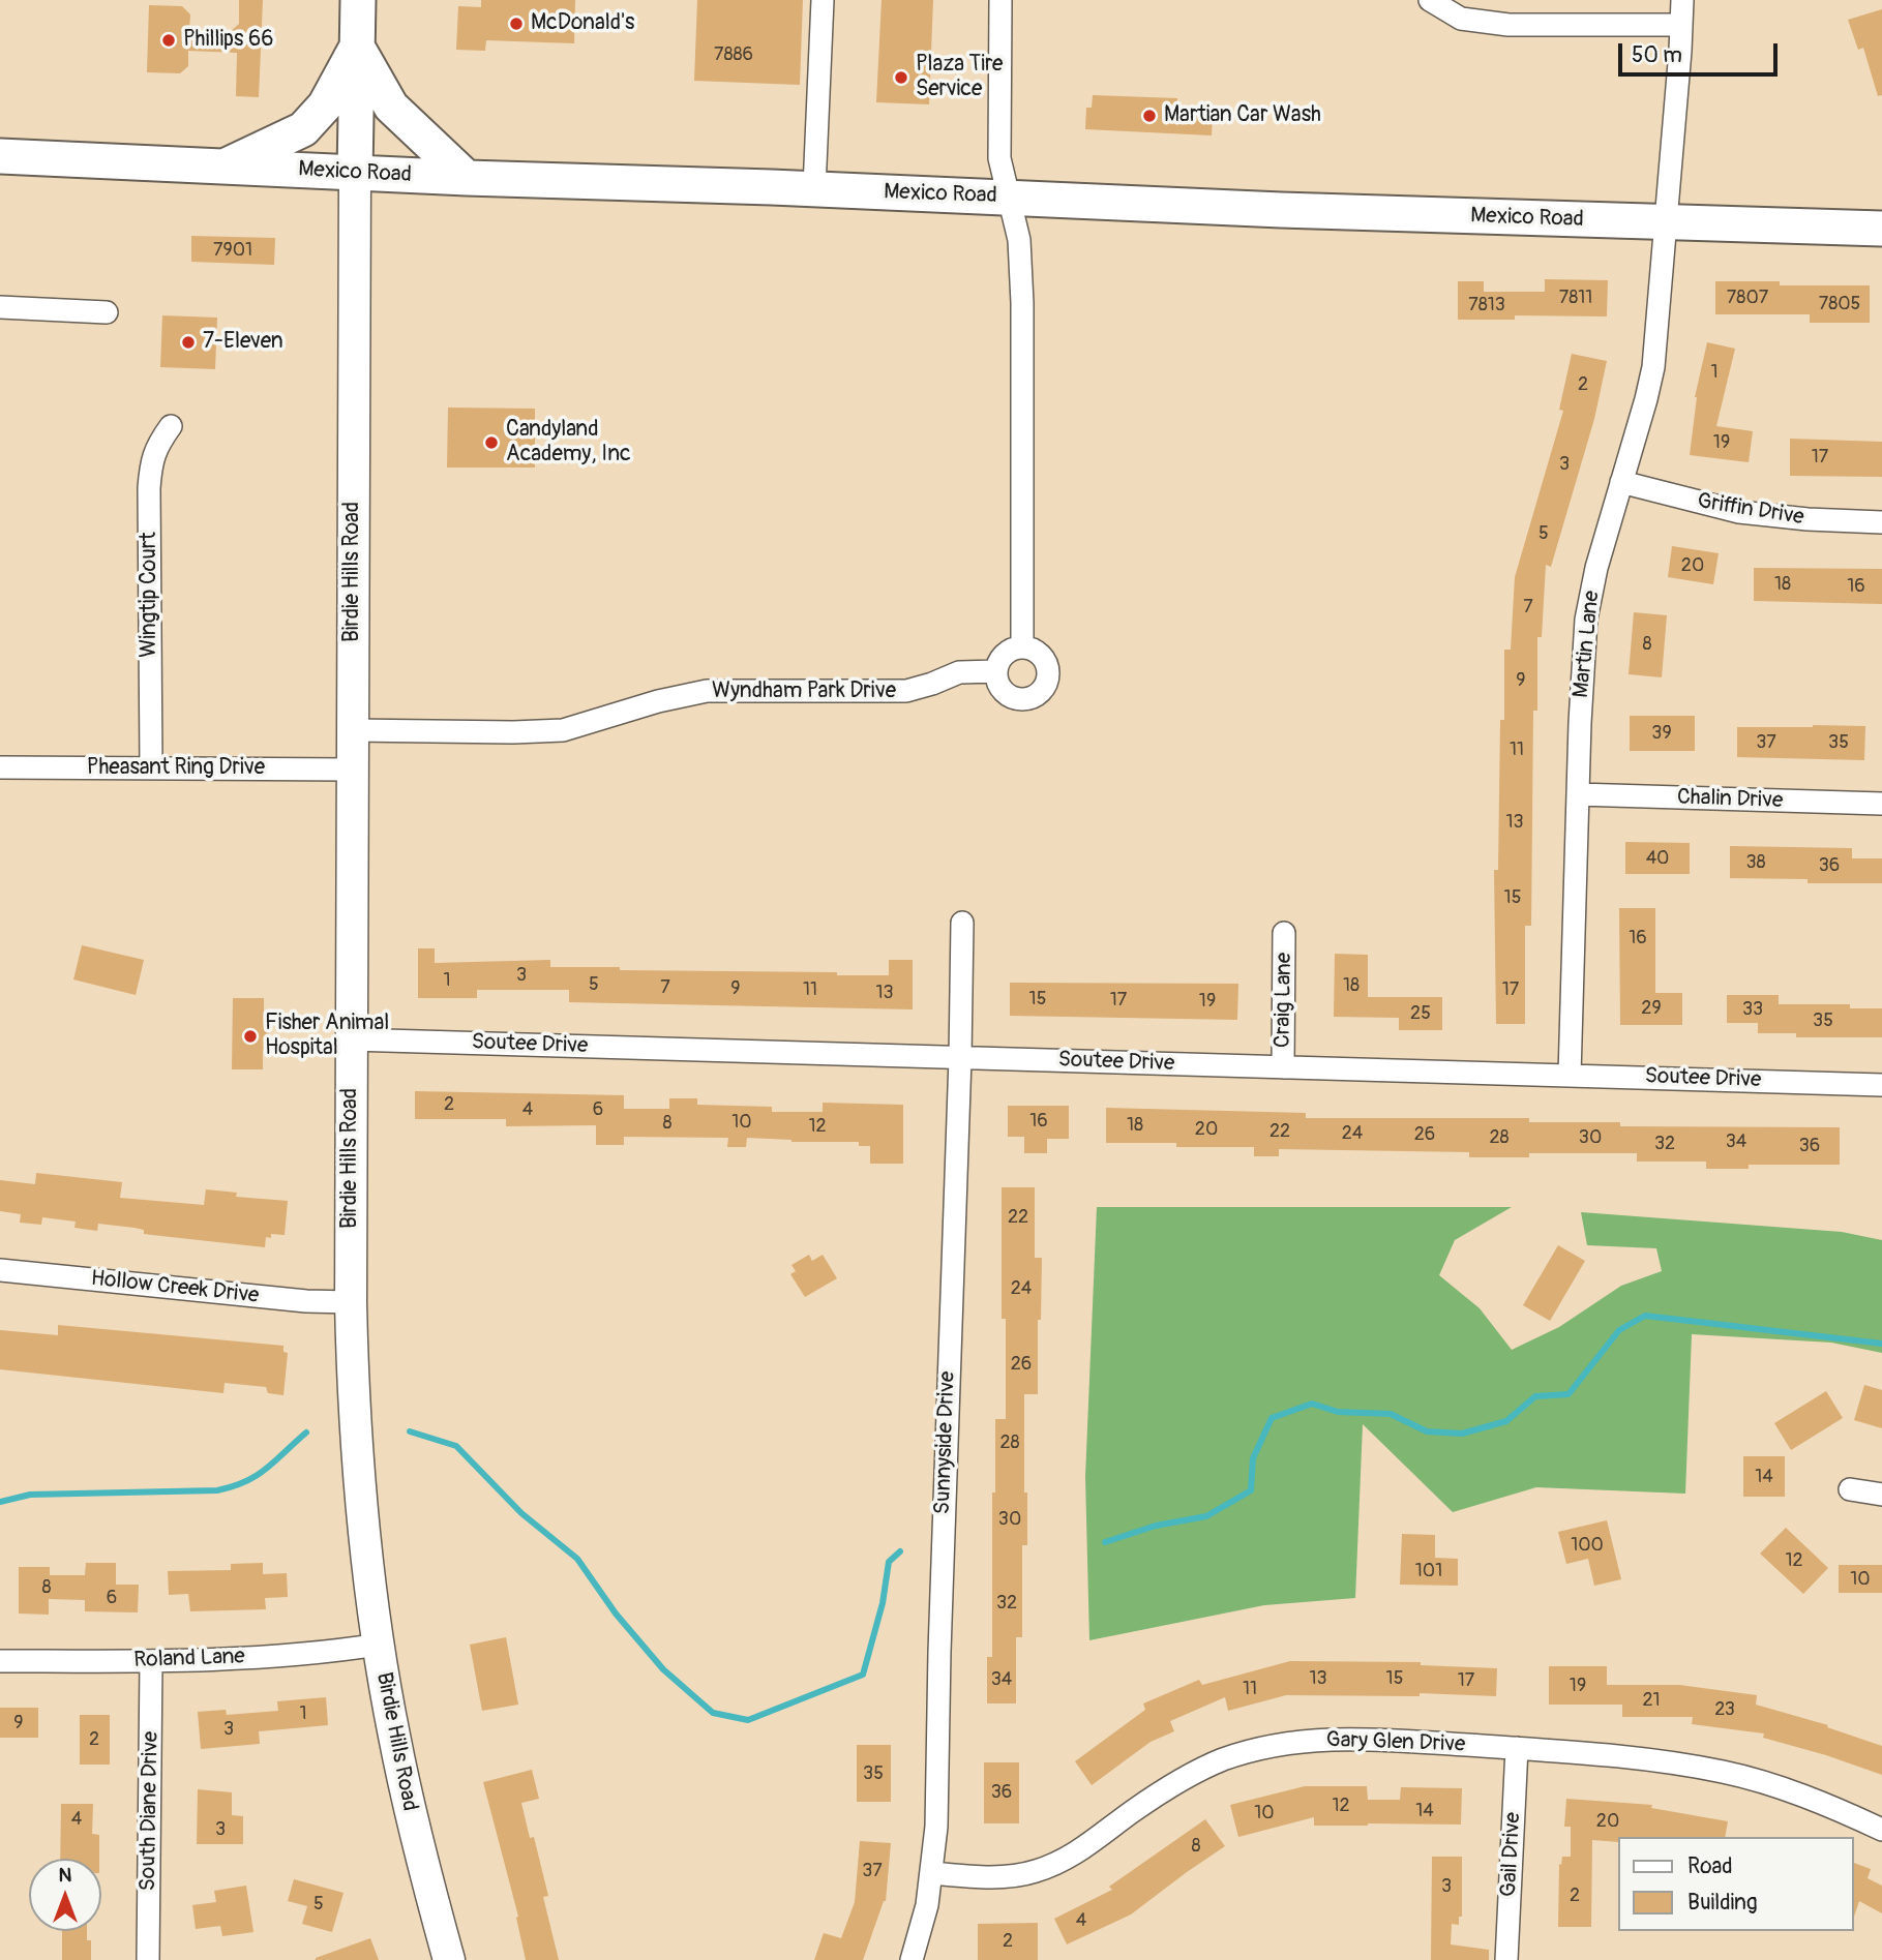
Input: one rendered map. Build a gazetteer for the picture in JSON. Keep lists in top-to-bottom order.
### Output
{
  "streets": {
    "main road": ["Mexico Road", "Birdie Hills Road"],
    "street": [
      "Griffin Drive",
      "Wingtip Court",
      "Martin Lane",
      "Wyndham Park Drive",
      "Pheasant Ring Drive",
      "Chalin Drive",
      "Craig Lane",
      "Soutee Drive",
      "Hollow Creek Drive",
      "Sunnyside Drive",
      "Roland Lane",
      "Gary Glen Drive",
      "South Diane Drive",
      "Gail Drive"
    ]
  },
  "crossings": [
    ["Mexico Road", "Birdie Hills Road"],
    ["Mexico Road", "Martin Lane"],
    ["Griffin Drive", "Martin Lane"],
    ["Birdie Hills Road", "Wyndham Park Drive"],
    ["Birdie Hills Road", "Pheasant Ring Drive"],
    ["Birdie Hills Road", "Soutee Drive"],
    ["Birdie Hills Road", "Hollow Creek Drive"],
    ["Birdie Hills Road", "Roland Lane"],
    ["Wingtip Court", "Pheasant Ring Drive"],
    ["Martin Lane", "Chalin Drive"],
    ["Martin Lane", "Soutee Drive"],
    ["Craig Lane", "Soutee Drive"],
    ["Soutee Drive", "Sunnyside Drive"],
    ["Sunnyside Drive", "Gary Glen Drive"],
    ["Roland Lane", "South Diane Drive"],
    ["Gary Glen Drive", "Gail Drive"]
  ],
  "places": [
    "McDonald's",
    "Phillips 66",
    "Plaza Tire Service",
    "Martian Car Wash",
    "7-Eleven",
    "Candyland Academy, Inc",
    "Fisher Animal Hospital"
  ],
  "house_numbers": [
    "7886",
    "7901",
    "7811",
    "7807",
    "7805",
    "7813",
    "1",
    "2",
    "19",
    "17",
    "3",
    "5",
    "20",
    "18",
    "16",
    "7",
    "8",
    "9",
    "39",
    "37",
    "35",
    "11",
    "13",
    "40",
    "38",
    "36",
    "15",
    "16",
    "3",
    "1",
    "5",
    "18",
    "7",
    "9",
    "11",
    "17",
    "13",
    "15",
    "17",
    "19",
    "29",
    "33",
    "25",
    "35",
    "2",
    "4",
    "6",
    "16",
    "10",
    "8",
    "18",
    "12",
    "20",
    "22",
    "24",
    "26",
    "28",
    "30",
    "34",
    "32",
    "36",
    "22",
    "24",
    "26",
    "28",
    "14",
    "30",
    "100",
    "12",
    "101",
    "10",
    "8",
    "6",
    "32",
    "13",
    "15",
    "34",
    "17",
    "19",
    "11",
    "21",
    "23",
    "1",
    "9",
    "3",
    "2",
    "35",
    "36",
    "12",
    "14",
    "10",
    "4",
    "20",
    "3",
    "8",
    "37",
    "3",
    "2",
    "5",
    "4",
    "2"
  ],
  "legend": ["Road", "Building"],
  "scale_bar": "50 m",
  "north": "top"
}
